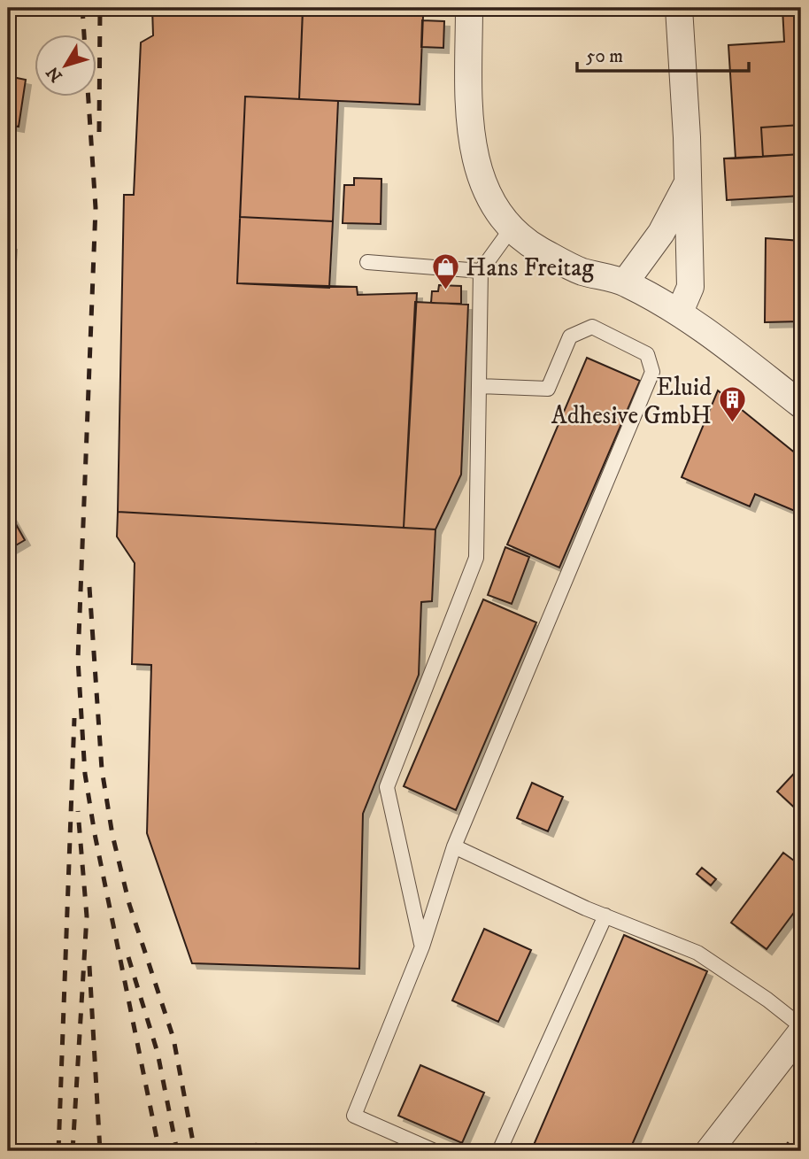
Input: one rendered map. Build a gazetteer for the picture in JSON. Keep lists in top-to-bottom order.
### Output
{
  "places": {
    "shop": ["Hans Freitag"],
    "building": ["Eluid Adhesive GmbH"]
  },
  "scale_bar": "50 m",
  "north": "bottom left"
}
